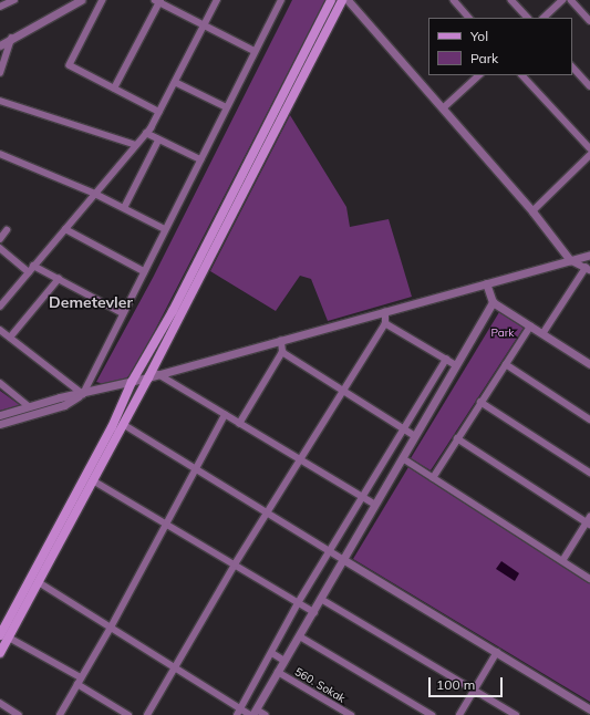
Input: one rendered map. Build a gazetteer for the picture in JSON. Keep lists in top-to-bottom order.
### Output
{
  "streets": {
    "street": ["560. Sokak"]
  },
  "districts": ["Demetevler"],
  "parks": ["Park"],
  "legend": ["Yol", "Park"],
  "scale_bar": "100 m"
}
